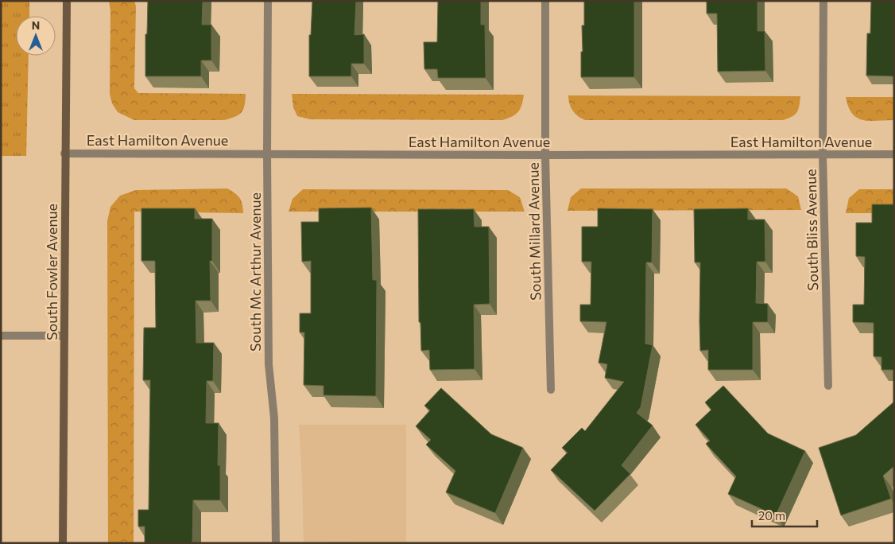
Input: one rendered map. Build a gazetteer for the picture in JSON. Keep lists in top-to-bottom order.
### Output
{
  "streets": {
    "main road": ["South Fowler Avenue"],
    "street": [
      "East Hamilton Avenue",
      "South Bliss Avenue",
      "South Millard Avenue",
      "South Mc Arthur Avenue"
    ]
  },
  "crossings": [
    ["East Hamilton Avenue", "South Bliss Avenue"],
    ["East Hamilton Avenue", "South Millard Avenue"],
    ["East Hamilton Avenue", "South Fowler Avenue"],
    ["East Hamilton Avenue", "South Mc Arthur Avenue"]
  ],
  "scale_bar": "20 m",
  "north": "top"
}
